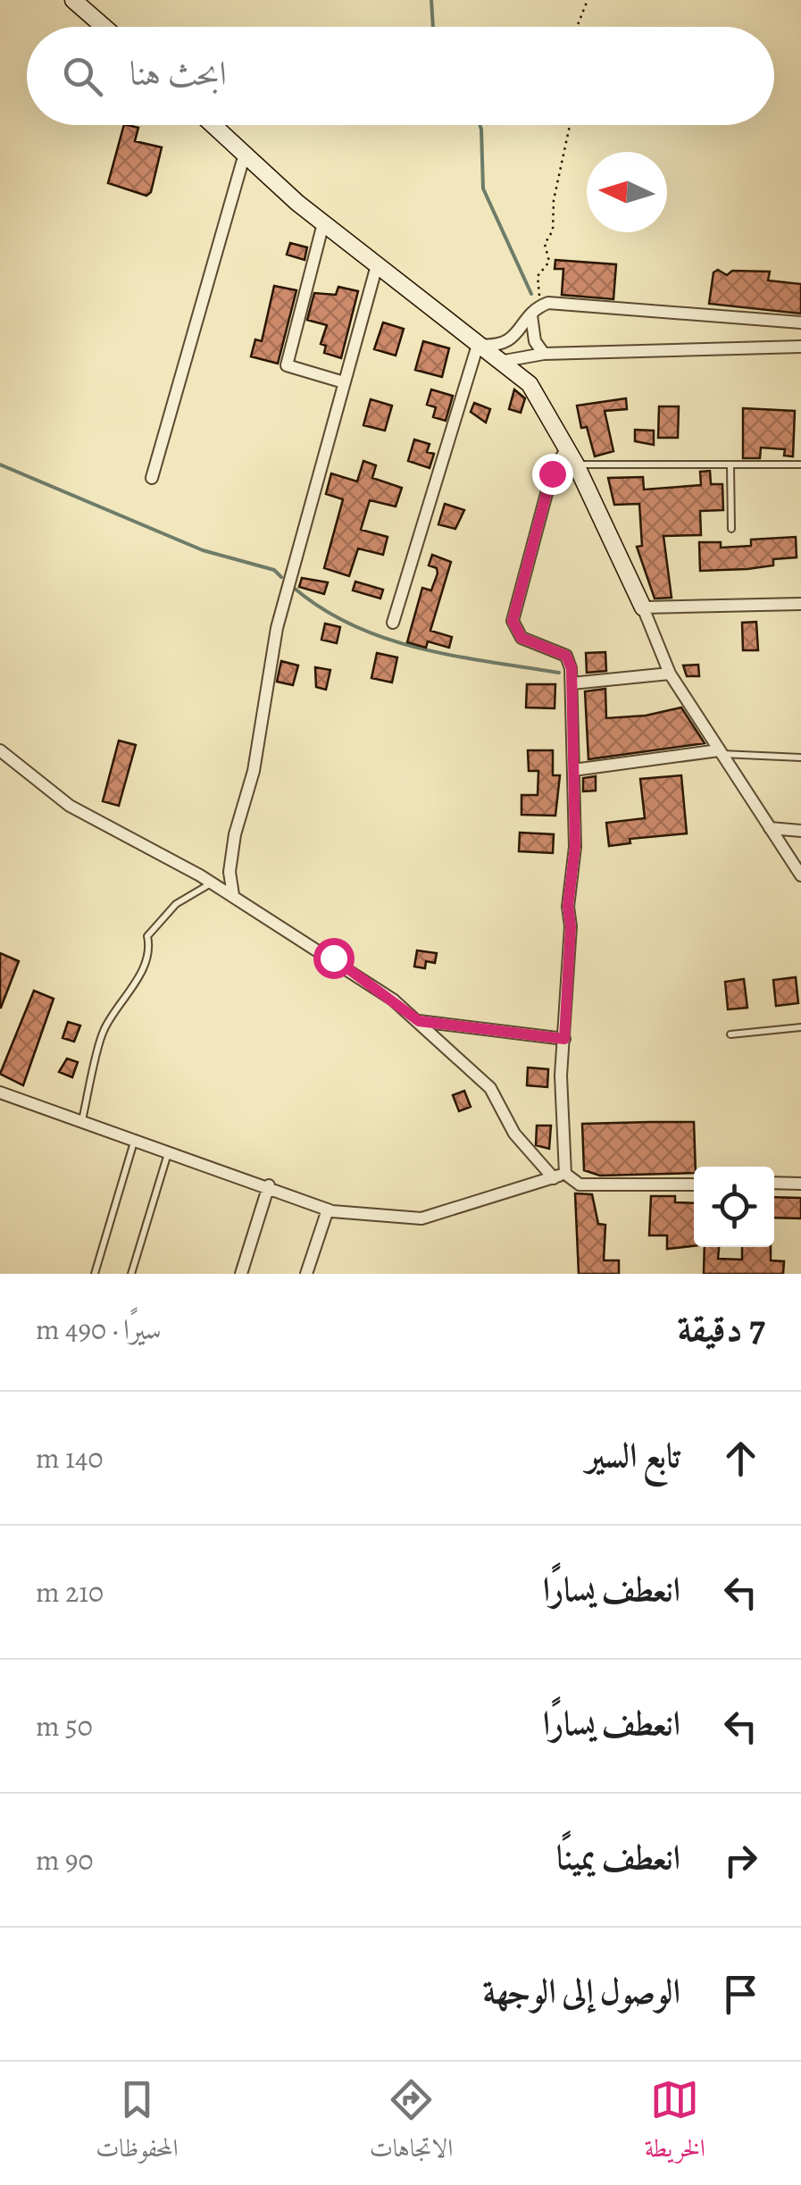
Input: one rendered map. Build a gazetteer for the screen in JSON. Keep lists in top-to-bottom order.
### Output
{
  "north": "left",
  "page": {
    "search": "ابحث هنا",
    "heading": ["7 دقيقة", "سيرًا · 490 m"],
    "list": [
      ["تابع السير", "140 m"],
      ["انعطف يسارًا", "210 m"],
      ["انعطف يسارًا", "50 m"],
      ["انعطف يمينًا", "90 m"],
      "الوصول إلى الوجهة"
    ],
    "nav": ["الخريطة", "الاتجاهات", "المحفوظات"]
  }
}
